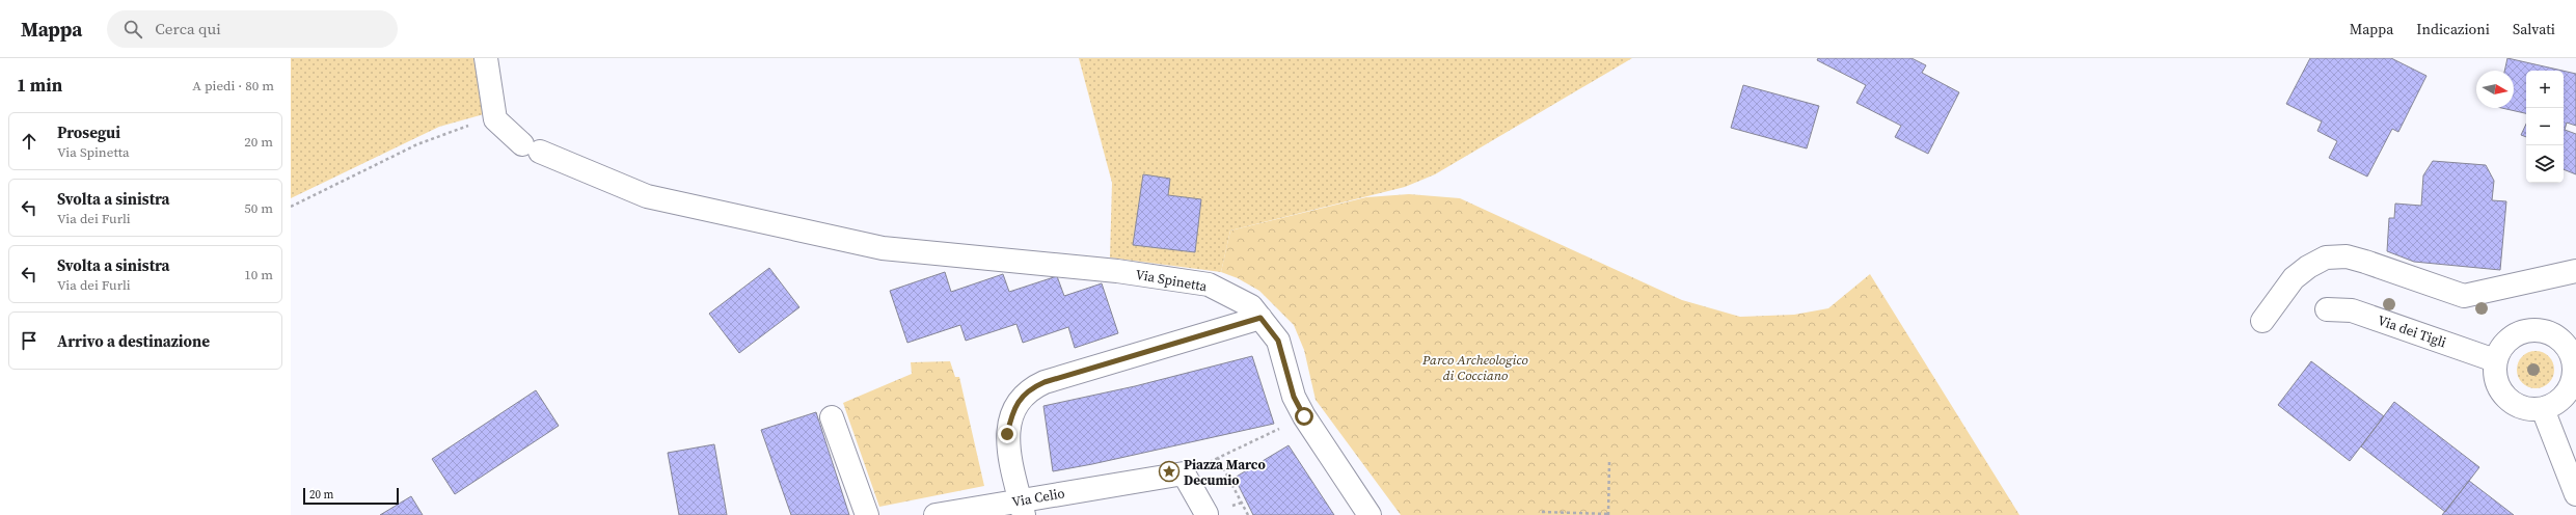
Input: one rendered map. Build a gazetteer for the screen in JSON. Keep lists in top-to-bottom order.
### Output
{
  "streets": {
    "street": ["Via Spinetta", "Via dei Tigli", "Via Celio"]
  },
  "parks": ["Parco Archeologico di Cocciano"],
  "places": {
    "place": ["Piazza Marco Decumio"]
  },
  "scale_bar": "20 m",
  "north": "right",
  "page": {
    "header": "Mappa",
    "search": "Cerca qui",
    "nav": ["Mappa", "Indicazioni", "Salvati"],
    "heading": ["1 min", "A piedi · 80 m"],
    "map_buttons": ["+", "−"],
    "list": [
      ["Prosegui", "Via Spinetta", "20 m"],
      ["Svolta a sinistra", "Via dei Furli", "50 m"],
      ["Svolta a sinistra", "Via dei Furli", "10 m"],
      "Arrivo a destinazione"
    ],
    "scale": "20 m"
  }
}
